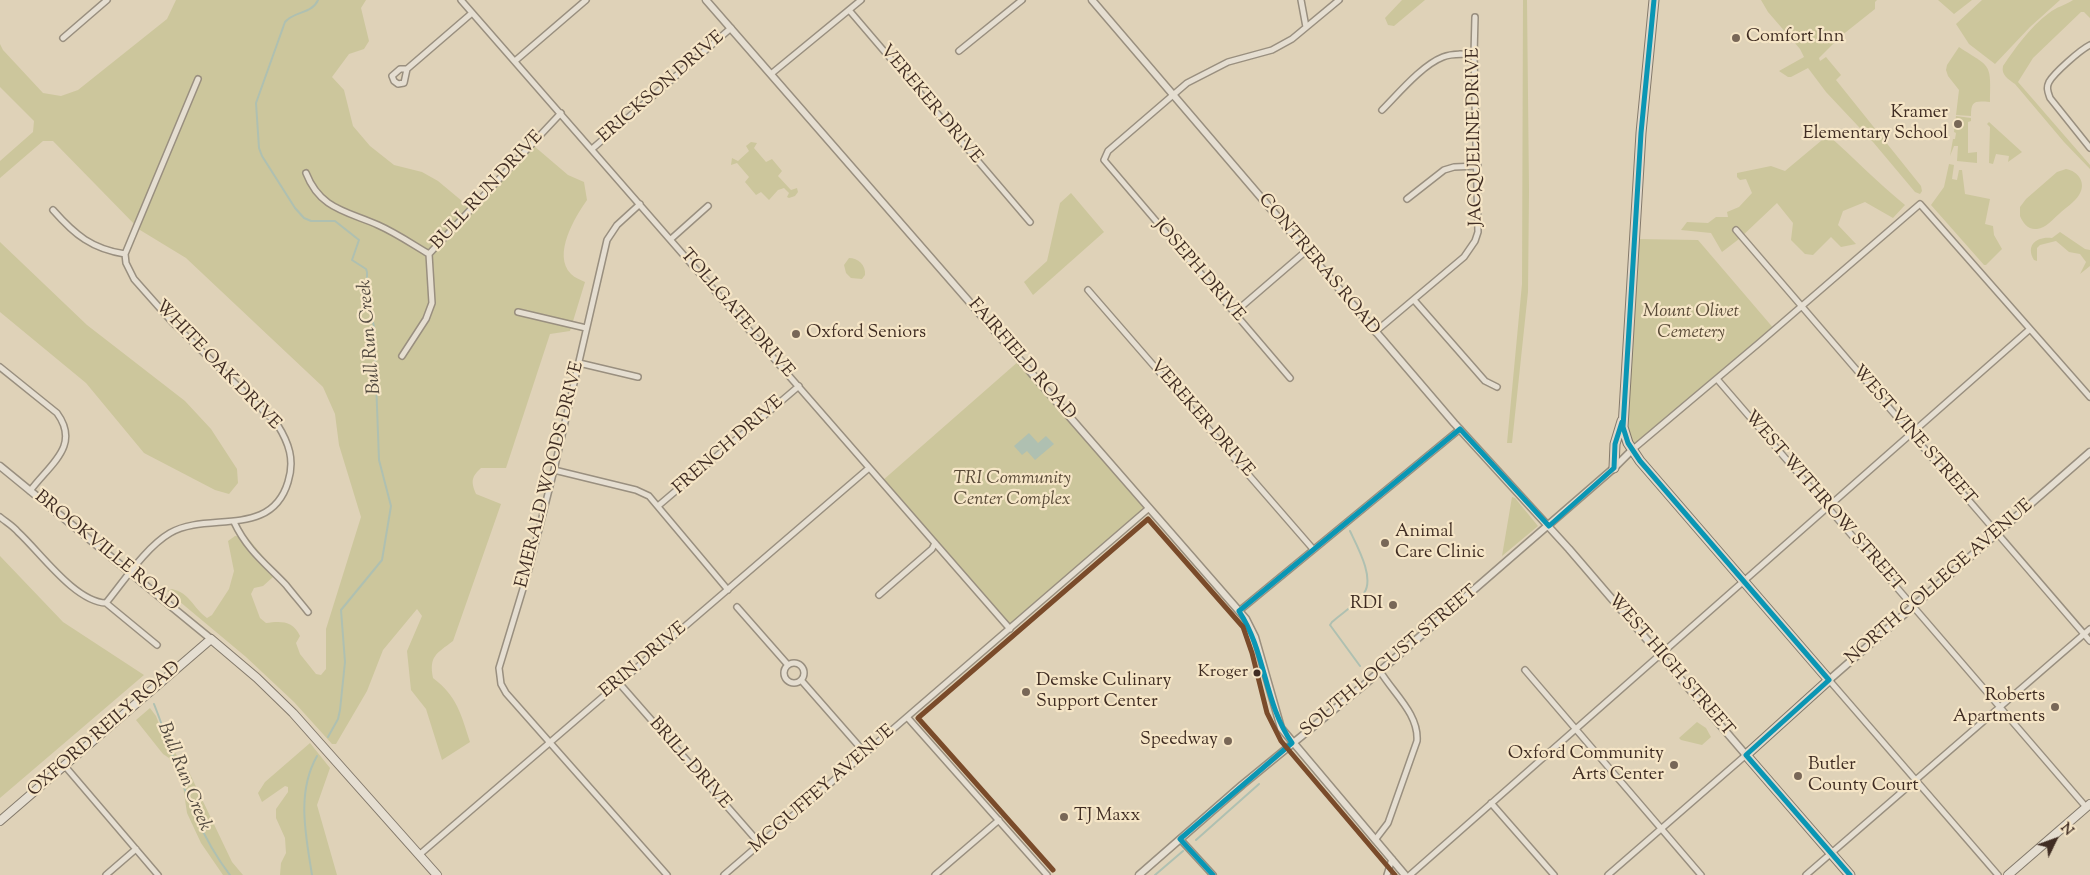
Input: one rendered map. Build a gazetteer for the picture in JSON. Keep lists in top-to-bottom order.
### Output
{
  "streets": {
    "highway": ["NORTH COLLEGE AVENUE", "WEST HIGH STREET"],
    "main road": ["OXFORD REILY ROAD"],
    "street": [
      "ERICKSON DRIVE",
      "VEREKER DRIVE",
      "JACQUELINE DRIVE",
      "BULL RUN DRIVE",
      "CONTRERAS ROAD",
      "JOSEPH DRIVE",
      "TOLLGATE DRIVE",
      "FAIRFIELD ROAD",
      "WHITE OAK DRIVE",
      "WEST VINE STREET",
      "FRENCH DRIVE",
      "EMERALD WOODS DRIVE",
      "WEST WITHROW STREET",
      "BROOKVILLE ROAD",
      "ERIN DRIVE",
      "SOUTH LOCUST STREET",
      "BRILL DRIVE",
      "MCGUFFEY AVENUE"
    ]
  },
  "crossings": [
    ["ERICKSON DRIVE", "TOLLGATE DRIVE"],
    ["ERICKSON DRIVE", "FAIRFIELD ROAD"],
    ["JACQUELINE DRIVE", "CONTRERAS ROAD"],
    ["BULL RUN DRIVE", "TOLLGATE DRIVE"],
    ["CONTRERAS ROAD", "JOSEPH DRIVE"],
    ["CONTRERAS ROAD", "SOUTH LOCUST STREET"],
    ["CONTRERAS ROAD", "WEST HIGH STREET"],
    ["TOLLGATE DRIVE", "FRENCH DRIVE"],
    ["TOLLGATE DRIVE", "EMERALD WOODS DRIVE"],
    ["TOLLGATE DRIVE", "ERIN DRIVE"],
    ["TOLLGATE DRIVE", "MCGUFFEY AVENUE"],
    ["FAIRFIELD ROAD", "SOUTH LOCUST STREET"],
    ["FAIRFIELD ROAD", "MCGUFFEY AVENUE"],
    ["WHITE OAK DRIVE", "BROOKVILLE ROAD"],
    ["WEST VINE STREET", "NORTH COLLEGE AVENUE"],
    ["EMERALD WOODS DRIVE", "ERIN DRIVE"],
    ["WEST WITHROW STREET", "NORTH COLLEGE AVENUE"],
    ["BROOKVILLE ROAD", "OXFORD REILY ROAD"],
    ["NORTH COLLEGE AVENUE", "WEST HIGH STREET"],
    ["ERIN DRIVE", "BRILL DRIVE"],
    ["SOUTH LOCUST STREET", "WEST HIGH STREET"],
    ["BRILL DRIVE", "MCGUFFEY AVENUE"]
  ],
  "water": ["Bull Run Creek"],
  "parks": ["Mount Olivet Cemetery", "TRI Community Center Complex"],
  "places": [
    "Comfort Inn",
    "Kramer Elementary School",
    "Oxford Seniors",
    "Animal Care Clinic",
    "RDI",
    "Kroger",
    "Demske Culinary Support Center",
    "Roberts Apartments",
    "Speedway",
    "Oxford Community Arts Center",
    "Butler County Court",
    "TJ Maxx"
  ],
  "north": "top right"
}
